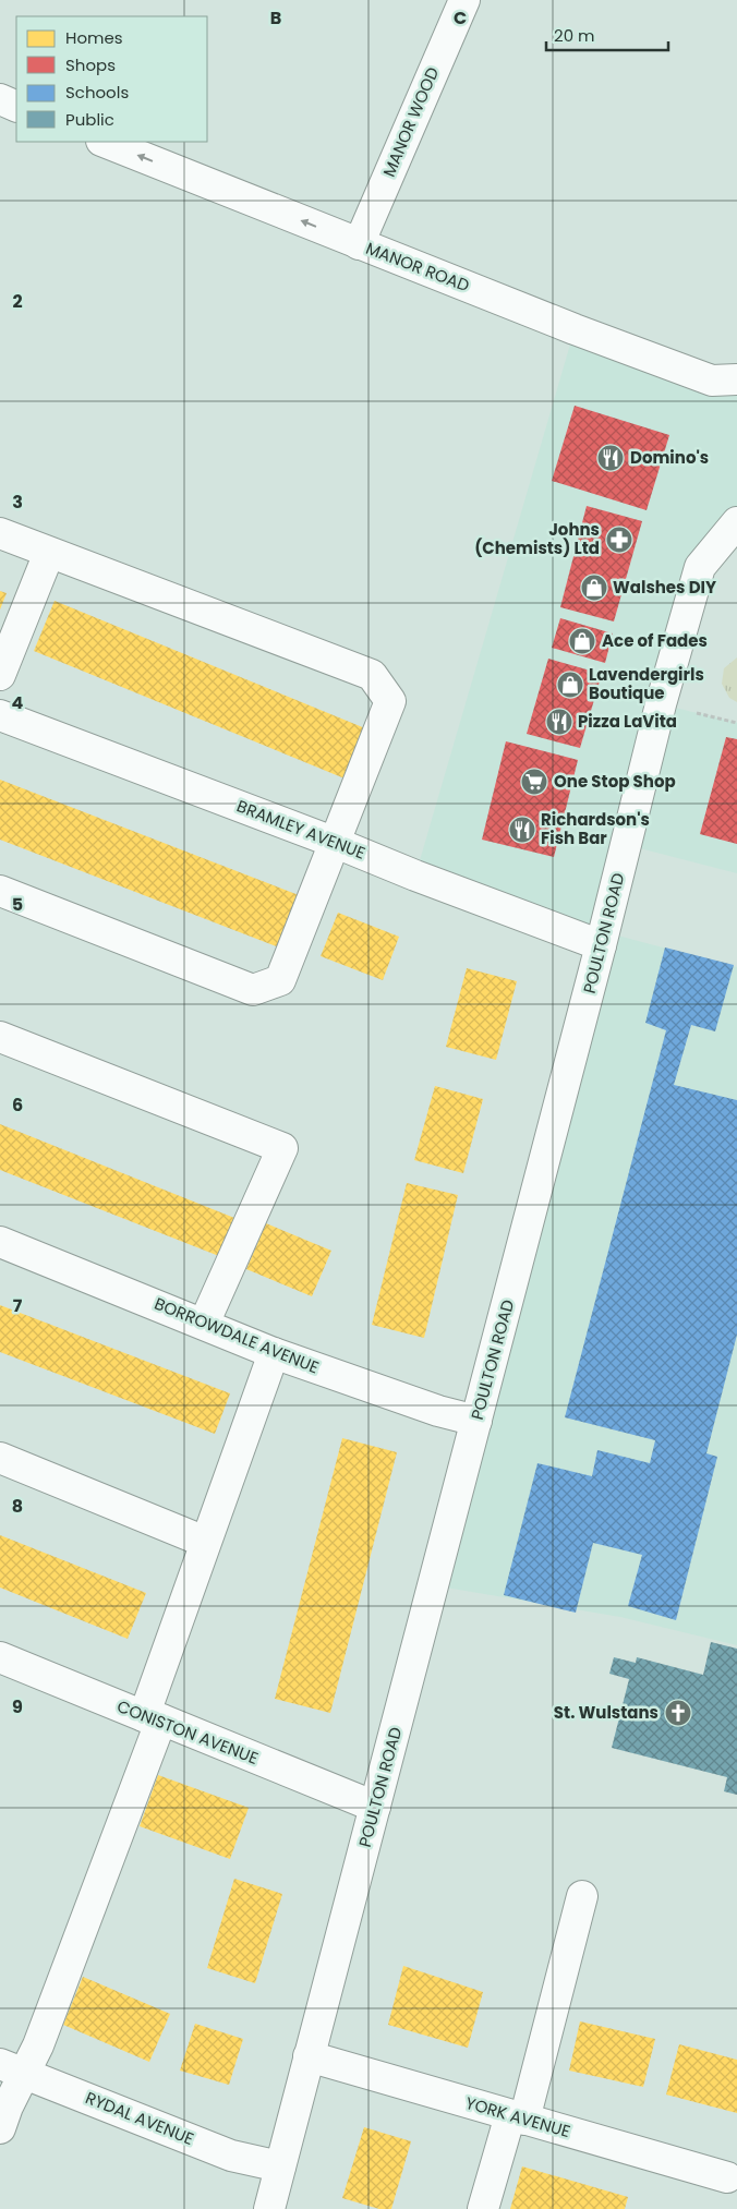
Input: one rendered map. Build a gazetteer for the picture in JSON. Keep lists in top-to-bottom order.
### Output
{
  "streets": {
    "street": [
      "MANOR WOOD",
      "MANOR ROAD",
      "BRAMLEY AVENUE",
      "POULTON ROAD",
      "BORROWDALE AVENUE",
      "CONISTON AVENUE",
      "YORK AVENUE",
      "RYDAL AVENUE"
    ]
  },
  "crossings": [
    ["MANOR WOOD", "MANOR ROAD"],
    ["BRAMLEY AVENUE", "POULTON ROAD"],
    ["POULTON ROAD", "BORROWDALE AVENUE"],
    ["POULTON ROAD", "CONISTON AVENUE"],
    ["POULTON ROAD", "YORK AVENUE"],
    ["POULTON ROAD", "RYDAL AVENUE"]
  ],
  "one_way": ["MANOR ROAD"],
  "places": {
    "restaurant": ["Domino's", "Pizza LaVita", "Richardson's Fish Bar"],
    "pharmacy": ["Johns (Chemists) Ltd"],
    "shop": ["Walshes DIY", "Ace of Fades", "Lavendergirls Boutique"],
    "supermarket": ["One Stop Shop"],
    "church": ["St. Wulstans"]
  },
  "legend": [
    "Homes",
    "Shops",
    "Schools",
    "Public"
  ],
  "scale_bar": "20 m",
  "grid": {
    "columns": ["B", "C"],
    "rows": [
      "2",
      "3",
      "4",
      "5",
      "6",
      "7",
      "8",
      "9"
    ]
  }
}
